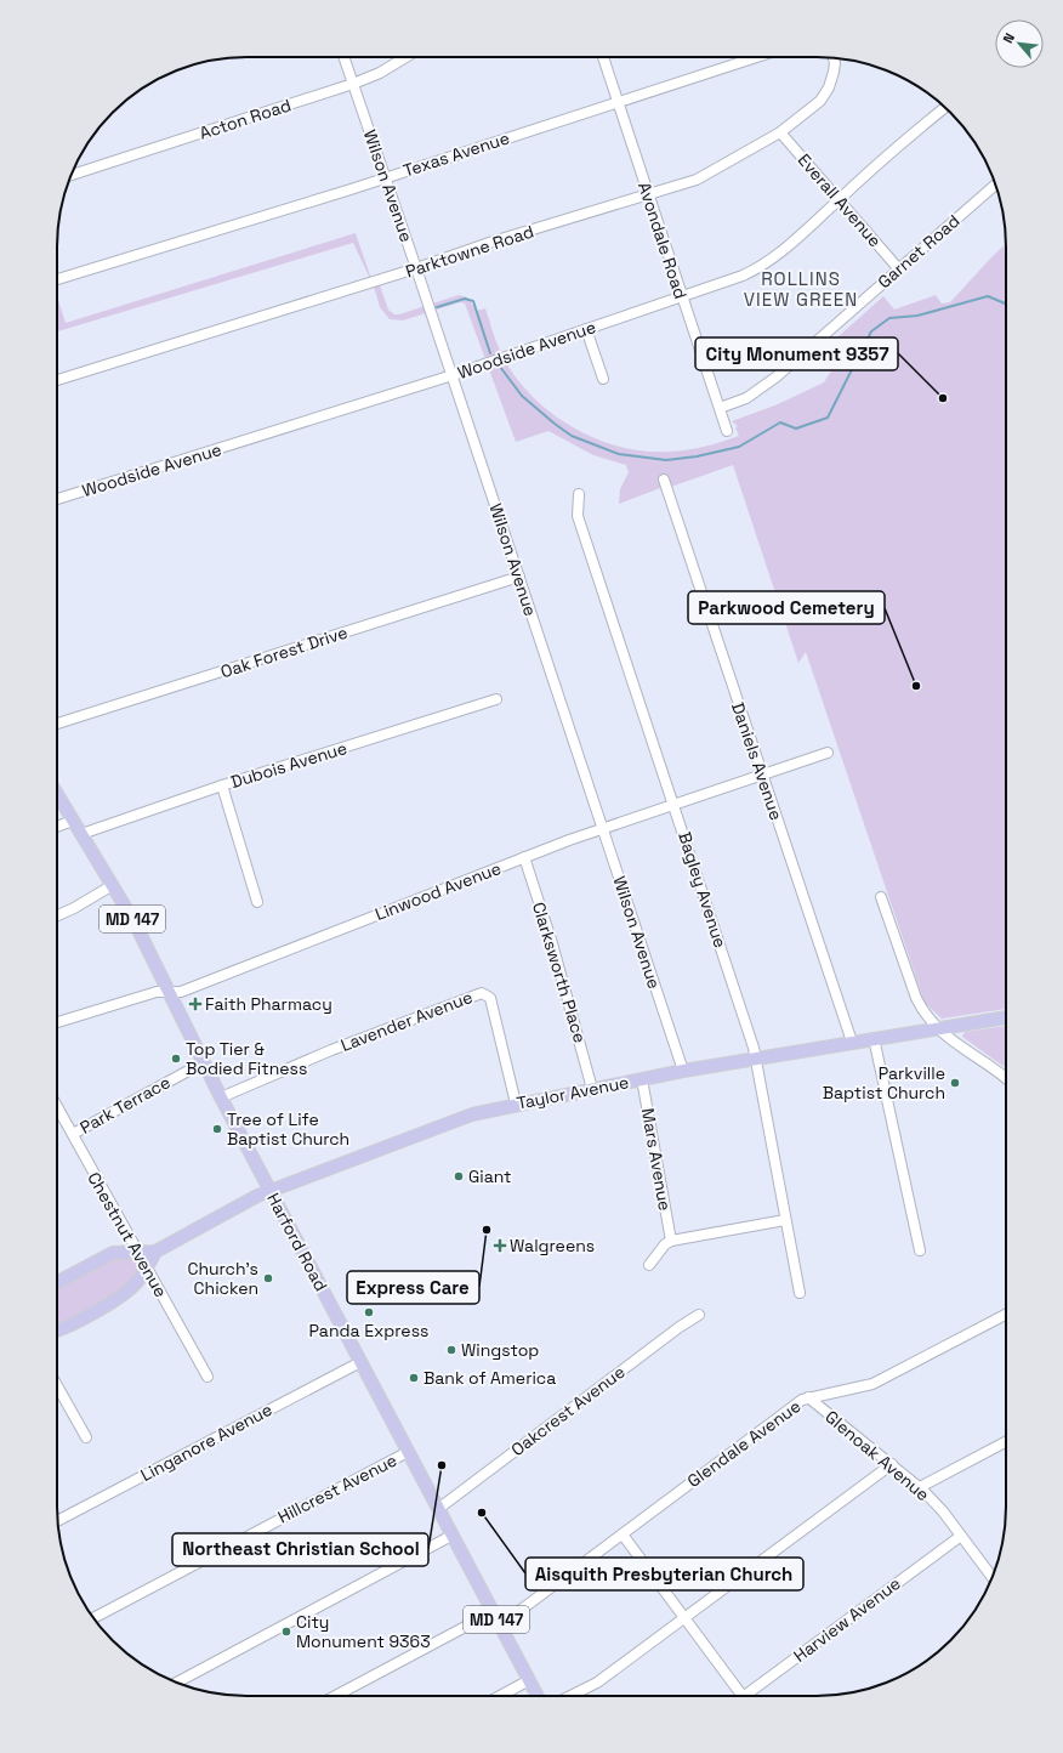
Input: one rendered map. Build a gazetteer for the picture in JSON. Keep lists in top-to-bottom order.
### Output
{
  "streets": {
    "main road": ["MD 147", "Taylor Avenue", "Harford Road"],
    "street": [
      "Acton Road",
      "Texas Avenue",
      "Wilson Avenue",
      "Everall Avenue",
      "Avondale Road",
      "Parktowne Road",
      "Garnet Road",
      "Woodside Avenue",
      "Oak Forest Drive",
      "Daniels Avenue",
      "Dubois Avenue",
      "Bagley Avenue",
      "Linwood Avenue",
      "Clarksworth Place",
      "Lavender Avenue",
      "Park Terrace",
      "Mars Avenue",
      "Chestnut Avenue",
      "Oakcrest Avenue",
      "Linganore Avenue",
      "Glendale Avenue",
      "Glenoak Avenue",
      "Hillcrest Avenue",
      "Harview Avenue"
    ]
  },
  "crossings": [
    ["Acton Road", "Wilson Avenue"],
    ["Texas Avenue", "Wilson Avenue"],
    ["Texas Avenue", "Avondale Road"],
    ["Wilson Avenue", "Parktowne Road"],
    ["Wilson Avenue", "Woodside Avenue"],
    ["Wilson Avenue", "Oak Forest Drive"],
    ["Wilson Avenue", "Linwood Avenue"],
    ["Wilson Avenue", "Taylor Avenue"],
    ["Everall Avenue", "Parktowne Road"],
    ["Everall Avenue", "Garnet Road"],
    ["Everall Avenue", "Woodside Avenue"],
    ["Avondale Road", "Parktowne Road"],
    ["Avondale Road", "Garnet Road"],
    ["Avondale Road", "Woodside Avenue"],
    ["Daniels Avenue", "Linwood Avenue"],
    ["Daniels Avenue", "Taylor Avenue"],
    ["Dubois Avenue", "Harford Road"],
    ["Bagley Avenue", "Linwood Avenue"],
    ["Bagley Avenue", "Taylor Avenue"],
    ["Linwood Avenue", "Clarksworth Place"],
    ["Linwood Avenue", "Harford Road"],
    ["Clarksworth Place", "Taylor Avenue"],
    ["Lavender Avenue", "Taylor Avenue"],
    ["Lavender Avenue", "Harford Road"],
    ["Taylor Avenue", "Mars Avenue"],
    ["Taylor Avenue", "Chestnut Avenue"],
    ["Taylor Avenue", "Harford Road"],
    ["Park Terrace", "Chestnut Avenue"],
    ["Park Terrace", "Harford Road"],
    ["Harford Road", "Oakcrest Avenue"],
    ["Harford Road", "Linganore Avenue"],
    ["Harford Road", "Glendale Avenue"],
    ["Harford Road", "Hillcrest Avenue"],
    ["Glendale Avenue", "Glenoak Avenue"],
    ["Glenoak Avenue", "Harview Avenue"]
  ],
  "districts": ["ROLLINS VIEW GREEN"],
  "places": {
    "other": [
      "City Monument 9357",
      "Parkwood Cemetery",
      "Top Tier & Bodied Fitness",
      "Parkville Baptist Church",
      "Tree of Life Baptist Church",
      "Giant",
      "Express Care",
      "Church's Chicken",
      "Panda Express",
      "Wingstop",
      "Bank of America",
      "Northeast Christian School",
      "Aisquith Presbyterian Church",
      "City Monument 9363"
    ],
    "health": ["Faith Pharmacy", "Walgreens"]
  },
  "north": "top left"
}
